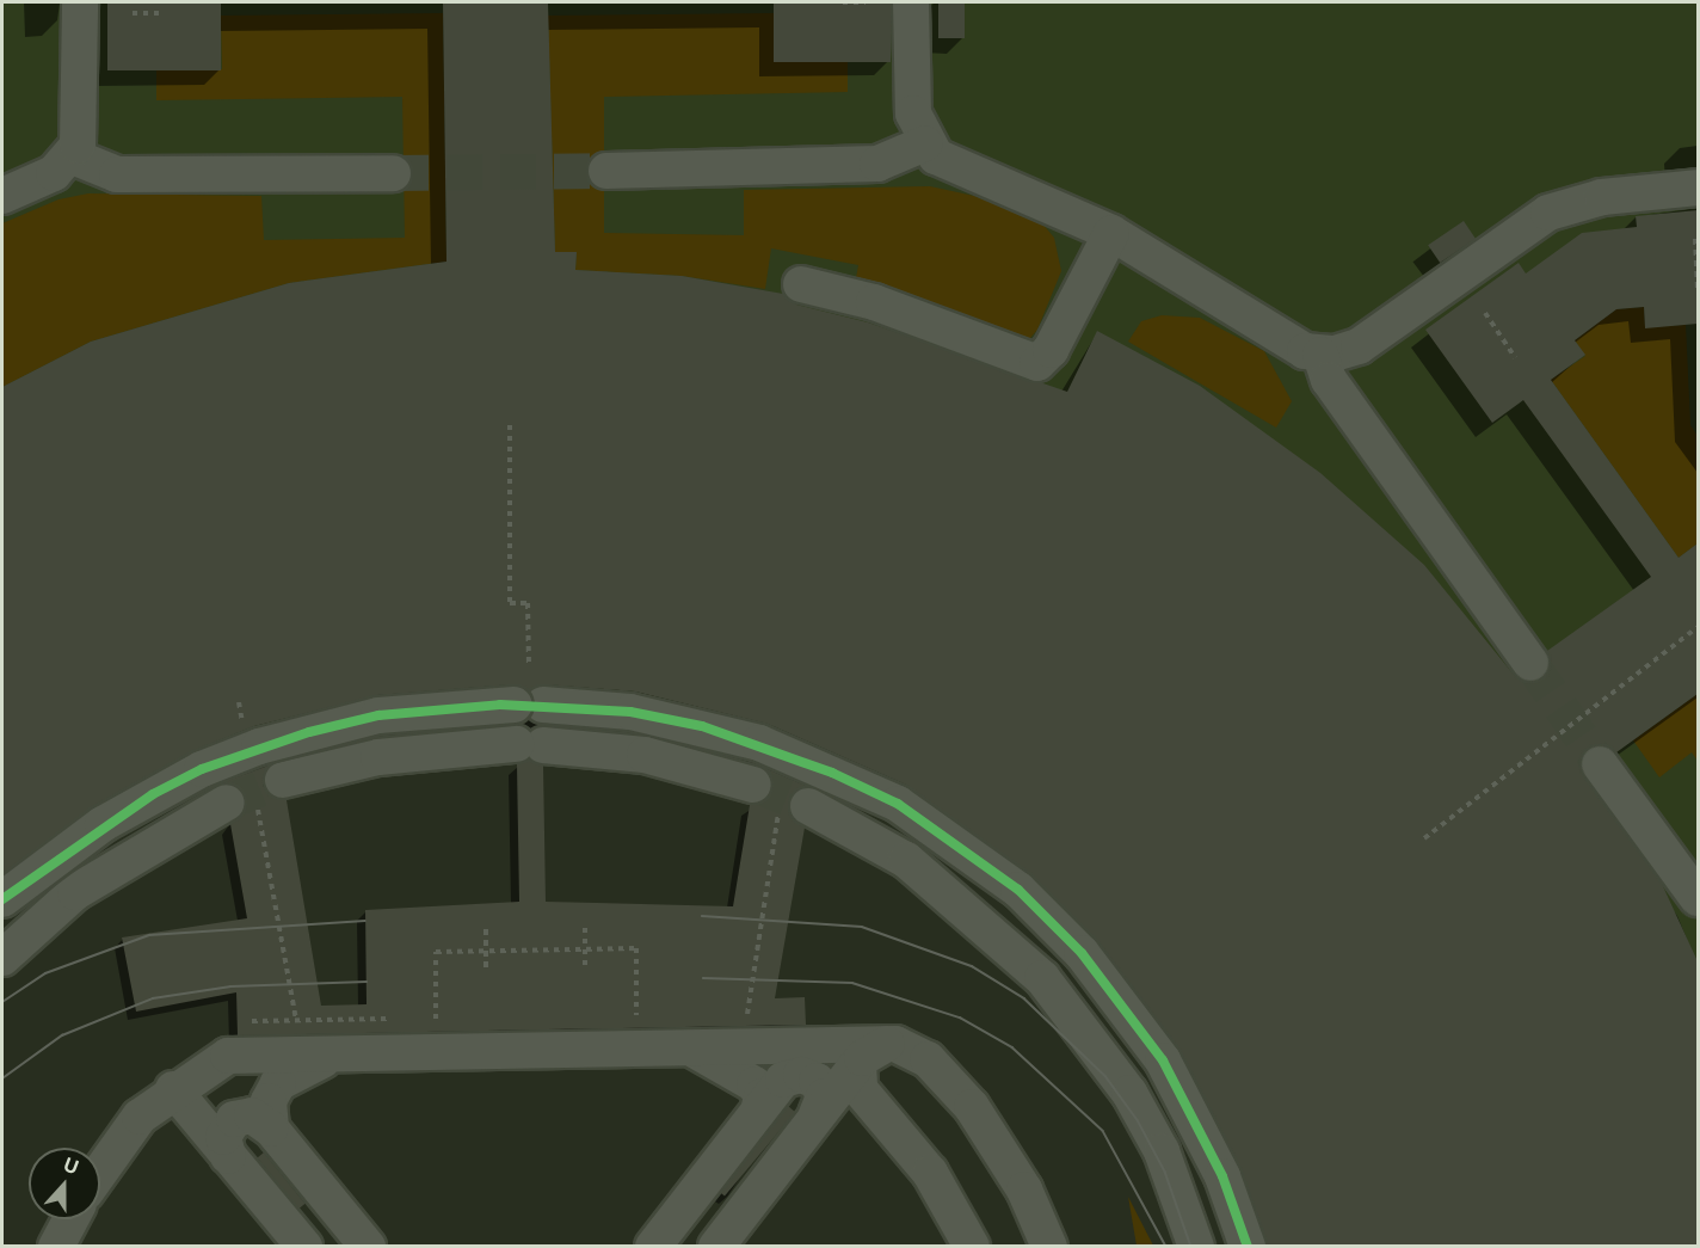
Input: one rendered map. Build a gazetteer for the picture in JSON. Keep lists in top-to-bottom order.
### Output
{
  "north": "top"
}
